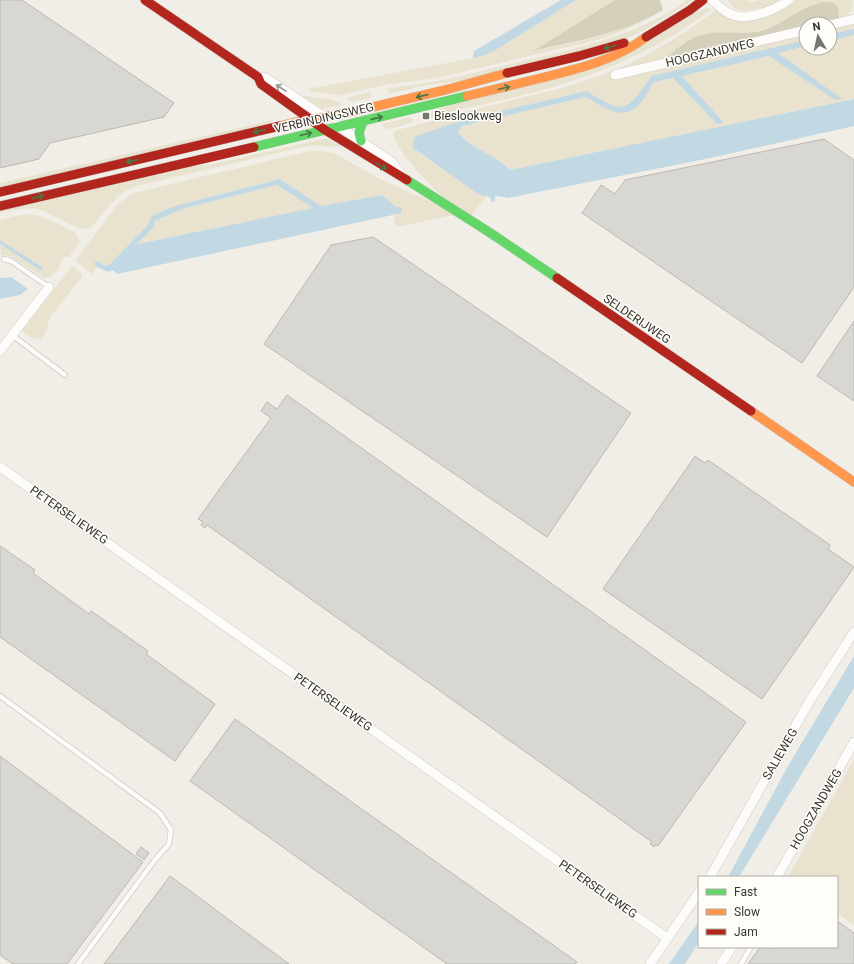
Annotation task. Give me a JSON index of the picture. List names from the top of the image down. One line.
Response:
{"streets":{"street":["HOOGZANDWEG","VERBINDINGSWEG","SELDERIJWEG","PETERSELIEWEG","SALIEWEG"]},"crossings":[["VERBINDINGSWEG","SELDERIJWEG"]],"places":{"transit":["Bieslookweg"]},"legend":["Fast","Slow","Jam"],"north":"top"}
